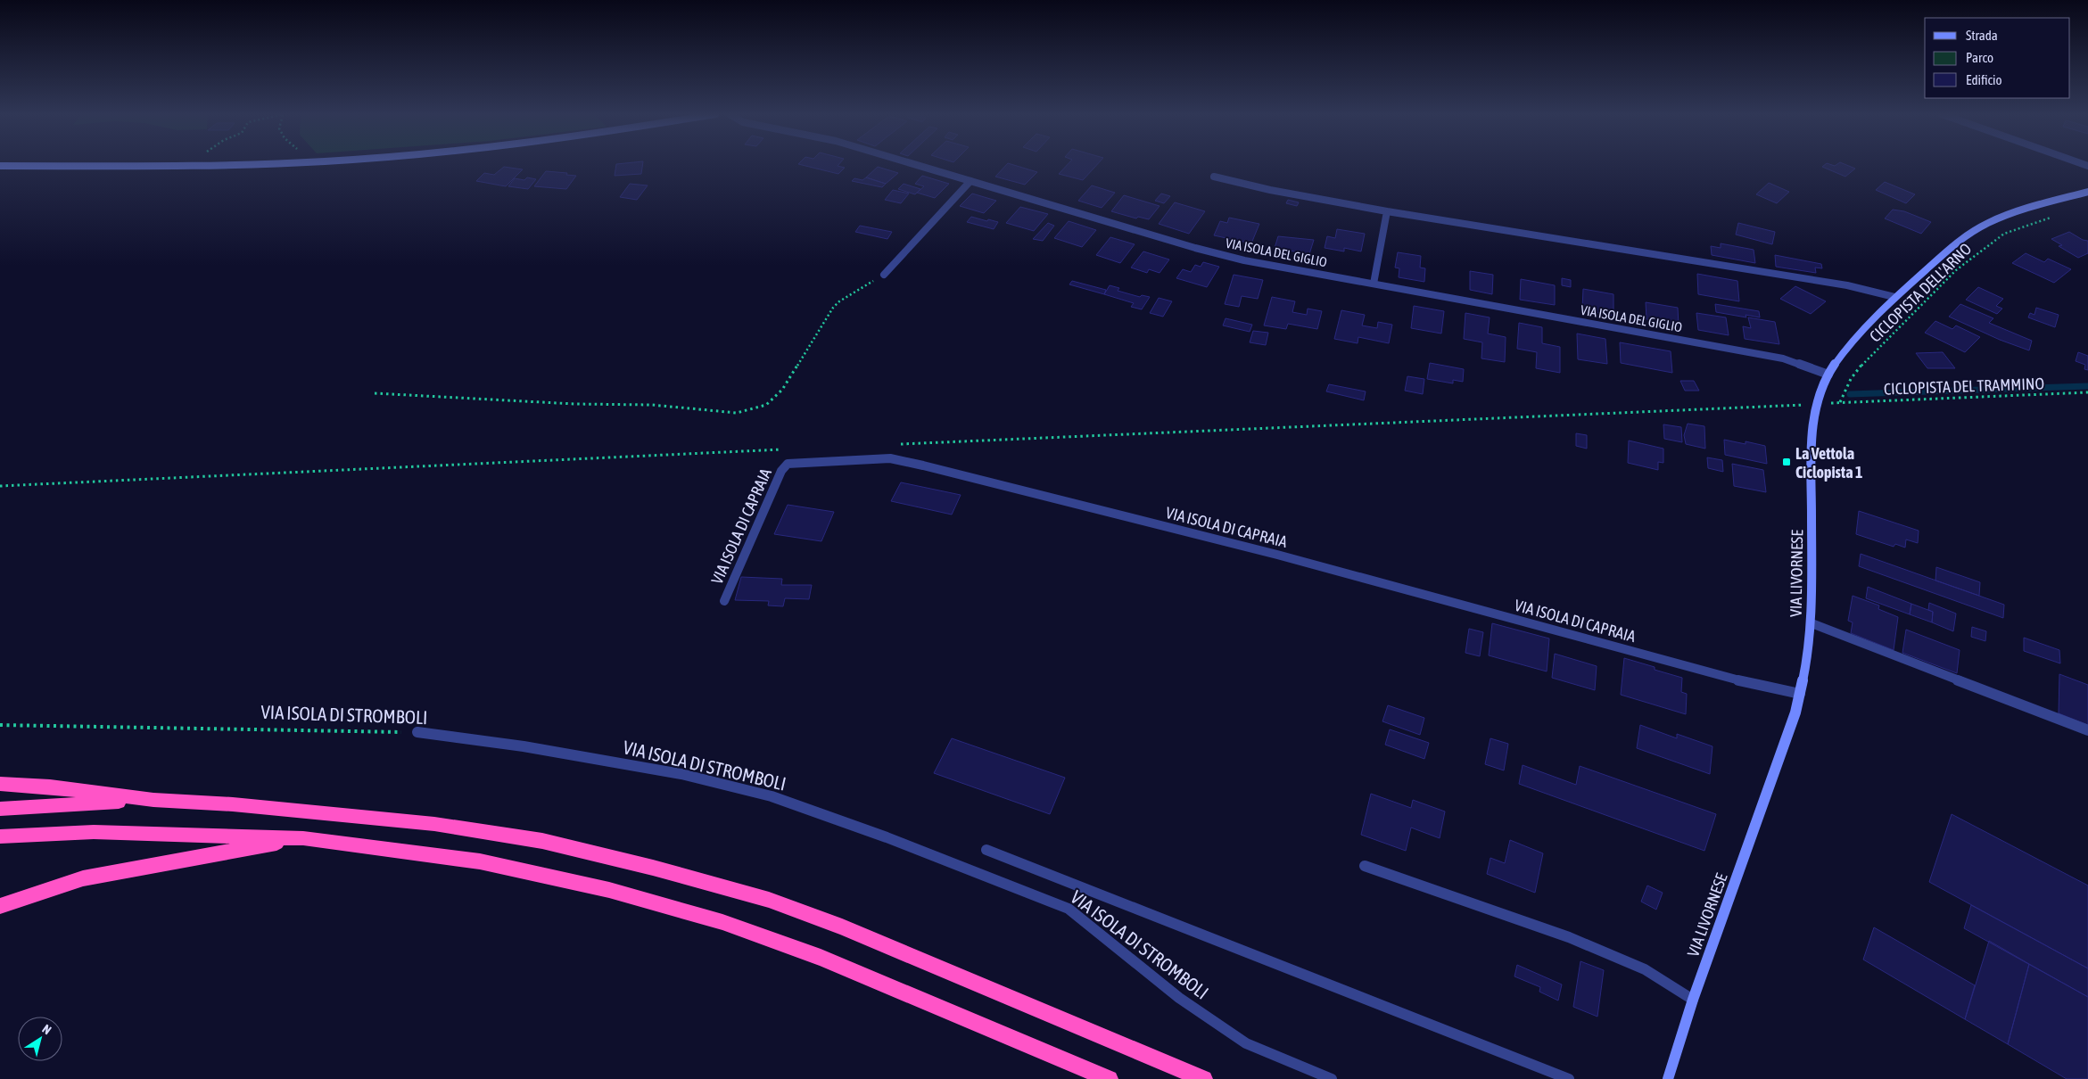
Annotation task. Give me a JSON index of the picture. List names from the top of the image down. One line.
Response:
{"streets":{"street":["VIA ISOLA DEL GIGLIO","VIA ISOLA DI CAPRAIA","VIA LIVORNESE","VIA ISOLA DI STROMBOLI"],"path":["CICLOPISTA DELL'ARNO","CICLOPISTA DEL TRAMMINO"]},"crossings":[["VIA ISOLA DEL GIGLIO","VIA LIVORNESE"],["CICLOPISTA DELL'ARNO","CICLOPISTA DEL TRAMMINO"],["VIA ISOLA DI CAPRAIA","VIA LIVORNESE"]],"places":{"transit":["La Vettola Ciclopista 1"]},"legend":["Strada","Parco","Edificio"],"north":"top right"}
